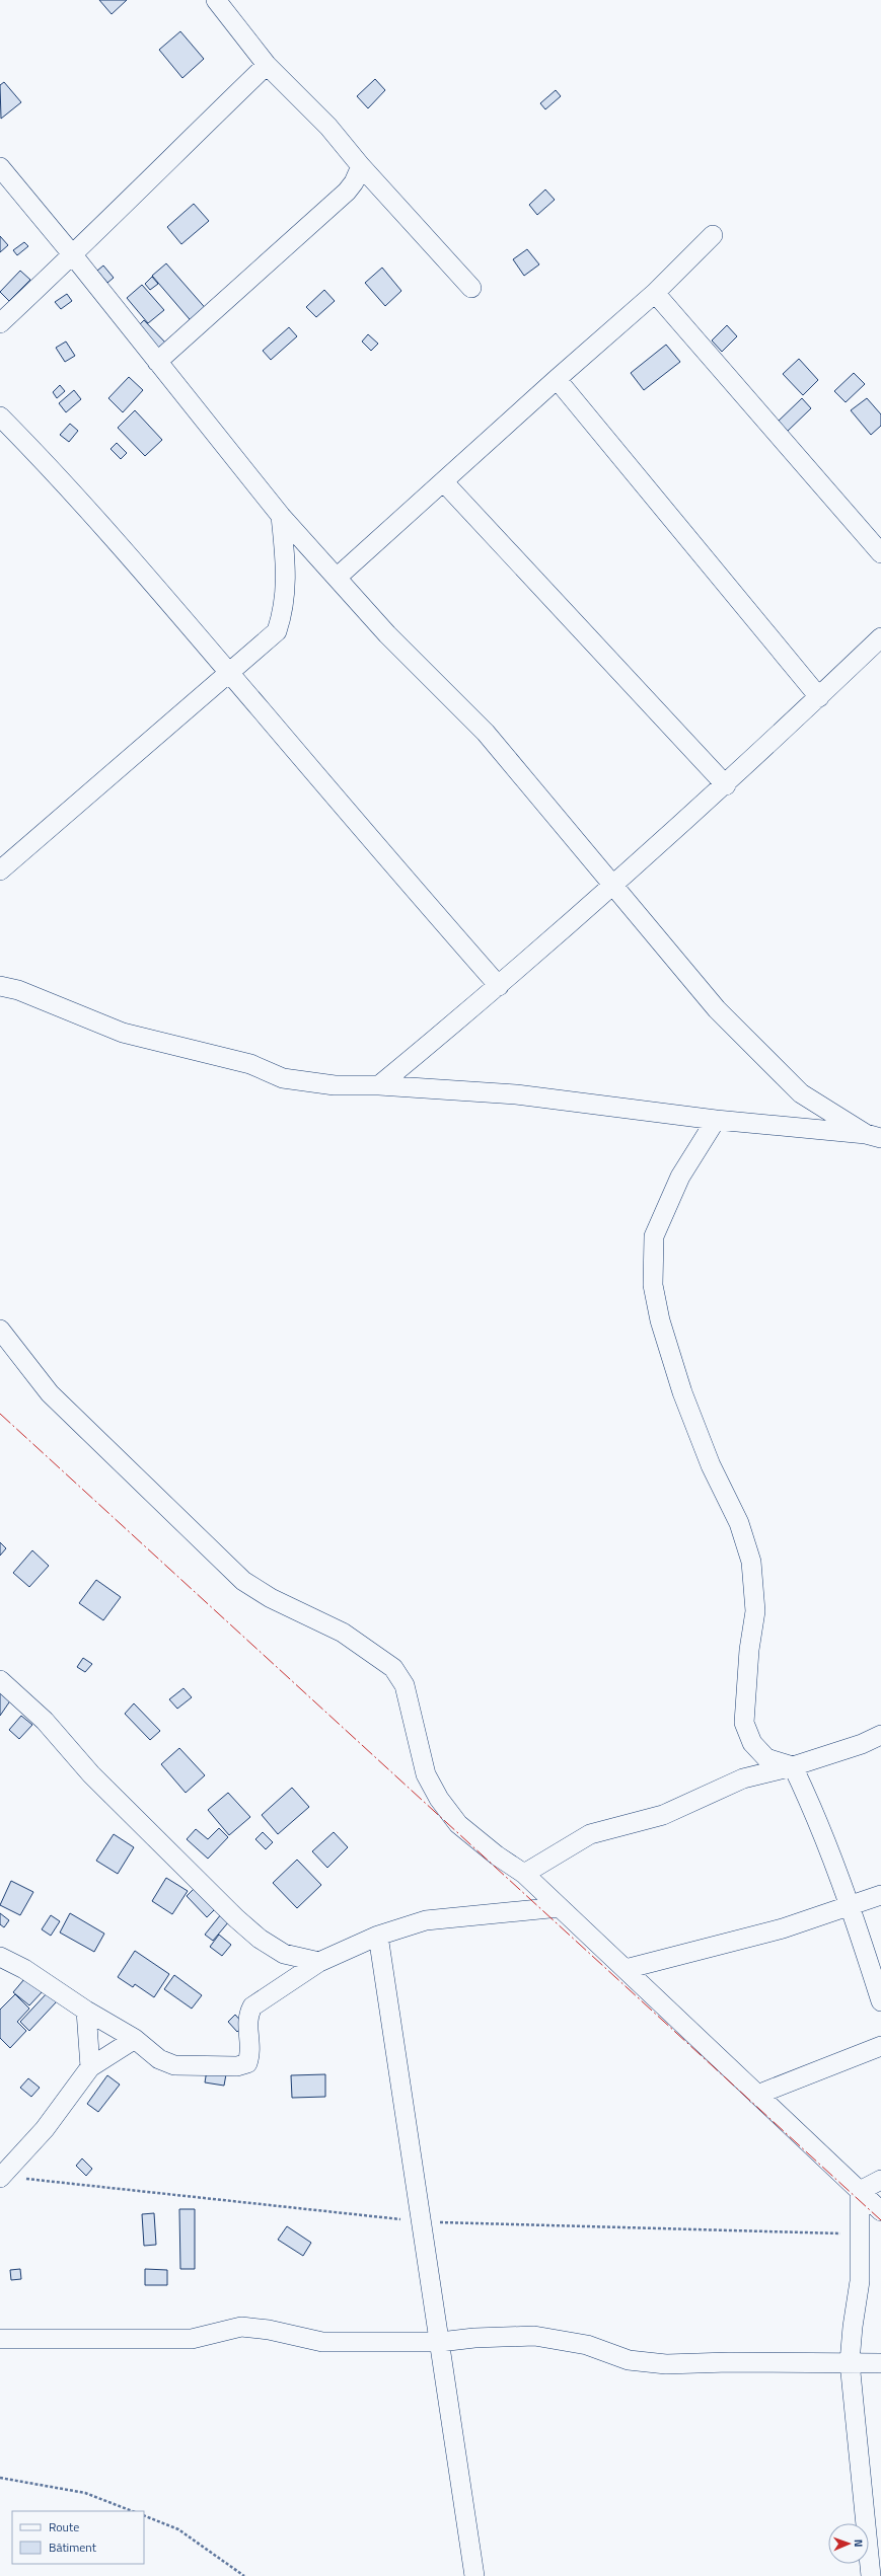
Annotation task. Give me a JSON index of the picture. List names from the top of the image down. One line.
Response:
{"legend":["Route","Bâtiment"],"north":"right"}
